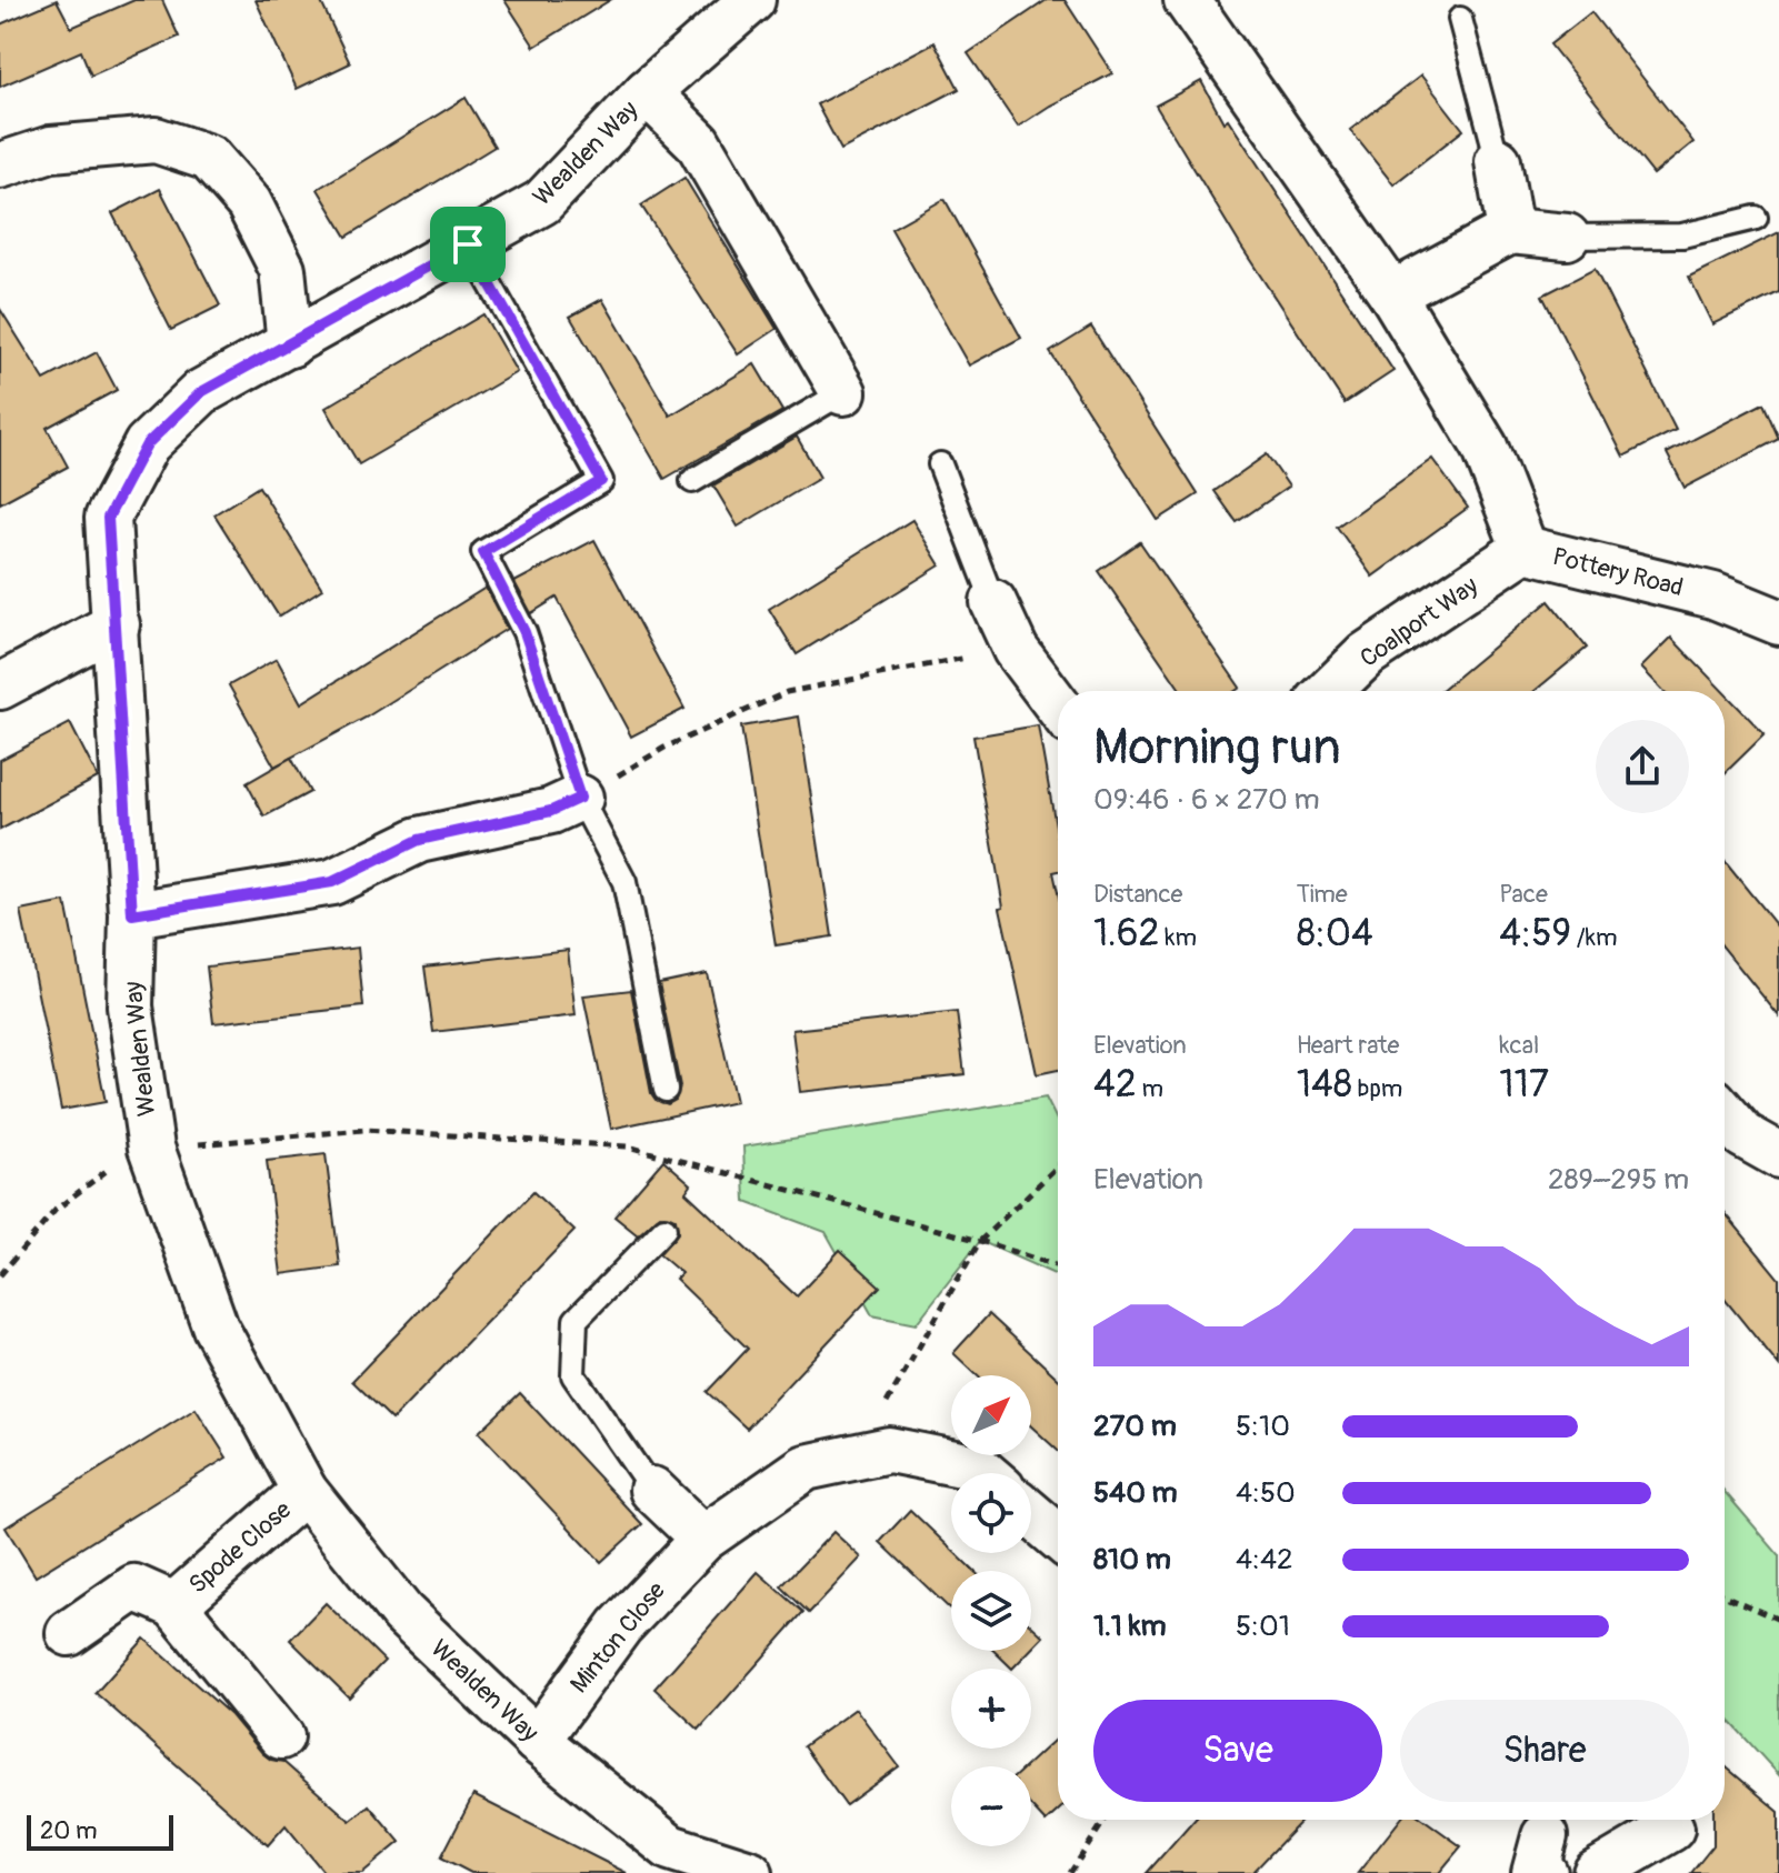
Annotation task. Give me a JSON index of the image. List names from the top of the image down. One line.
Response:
{"streets":{"street":["Wealden Way","Pottery Road","Coalport Way","Spode Close","Minton Close"]},"crossings":[["Wealden Way","Spode Close"],["Wealden Way","Minton Close"],["Pottery Road","Coalport Way"]],"scale_bar":"20 m","north":"top right","page":{"heading":["Morning run","09:46 · 6 × 270 m"],"stats":[["Distance","1.62 km"],["Time","8:04"],["Pace","4:59 /km"],["Elevation","42 m"],["Heart rate","148 bpm"],["kcal","117"]],"chart":["Elevation","289–295 m"],"map_buttons":["+","−"],"list":[{"name":"270 m","note":"5:10"},{"name":"540 m","note":"4:50"},{"name":"810 m","note":"4:42"},{"name":"1.1 km","note":"5:01"}],"buttons":["Save","Share"],"scale":"20 m"}}
